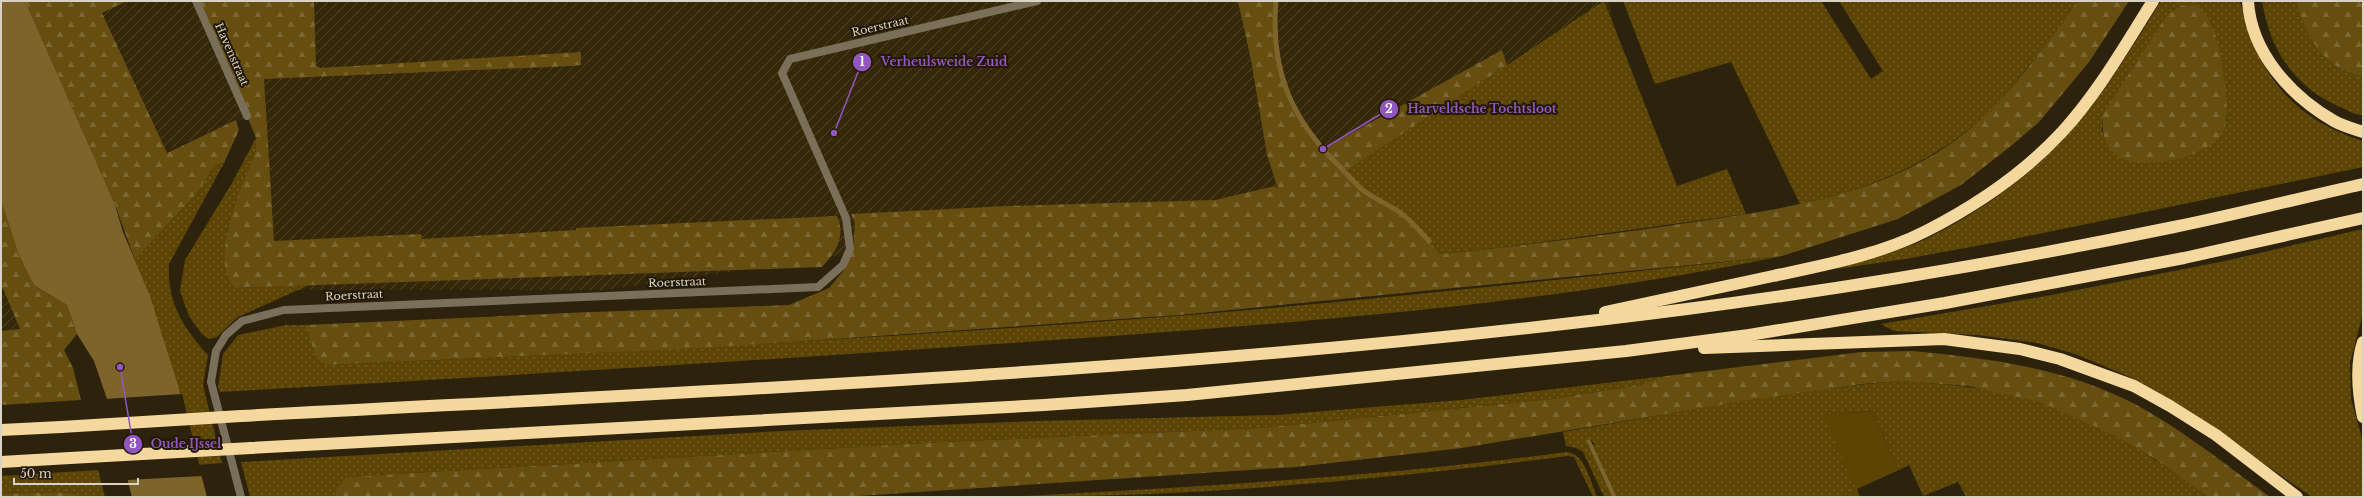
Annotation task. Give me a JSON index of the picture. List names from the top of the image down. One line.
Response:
{"streets":{"street":["Roerstraat","Havenstraat"]},"places":["Verheulsweide Zuid","Harveldsche Tochtsloot","Oude IJssel"],"scale_bar":"50 m"}
